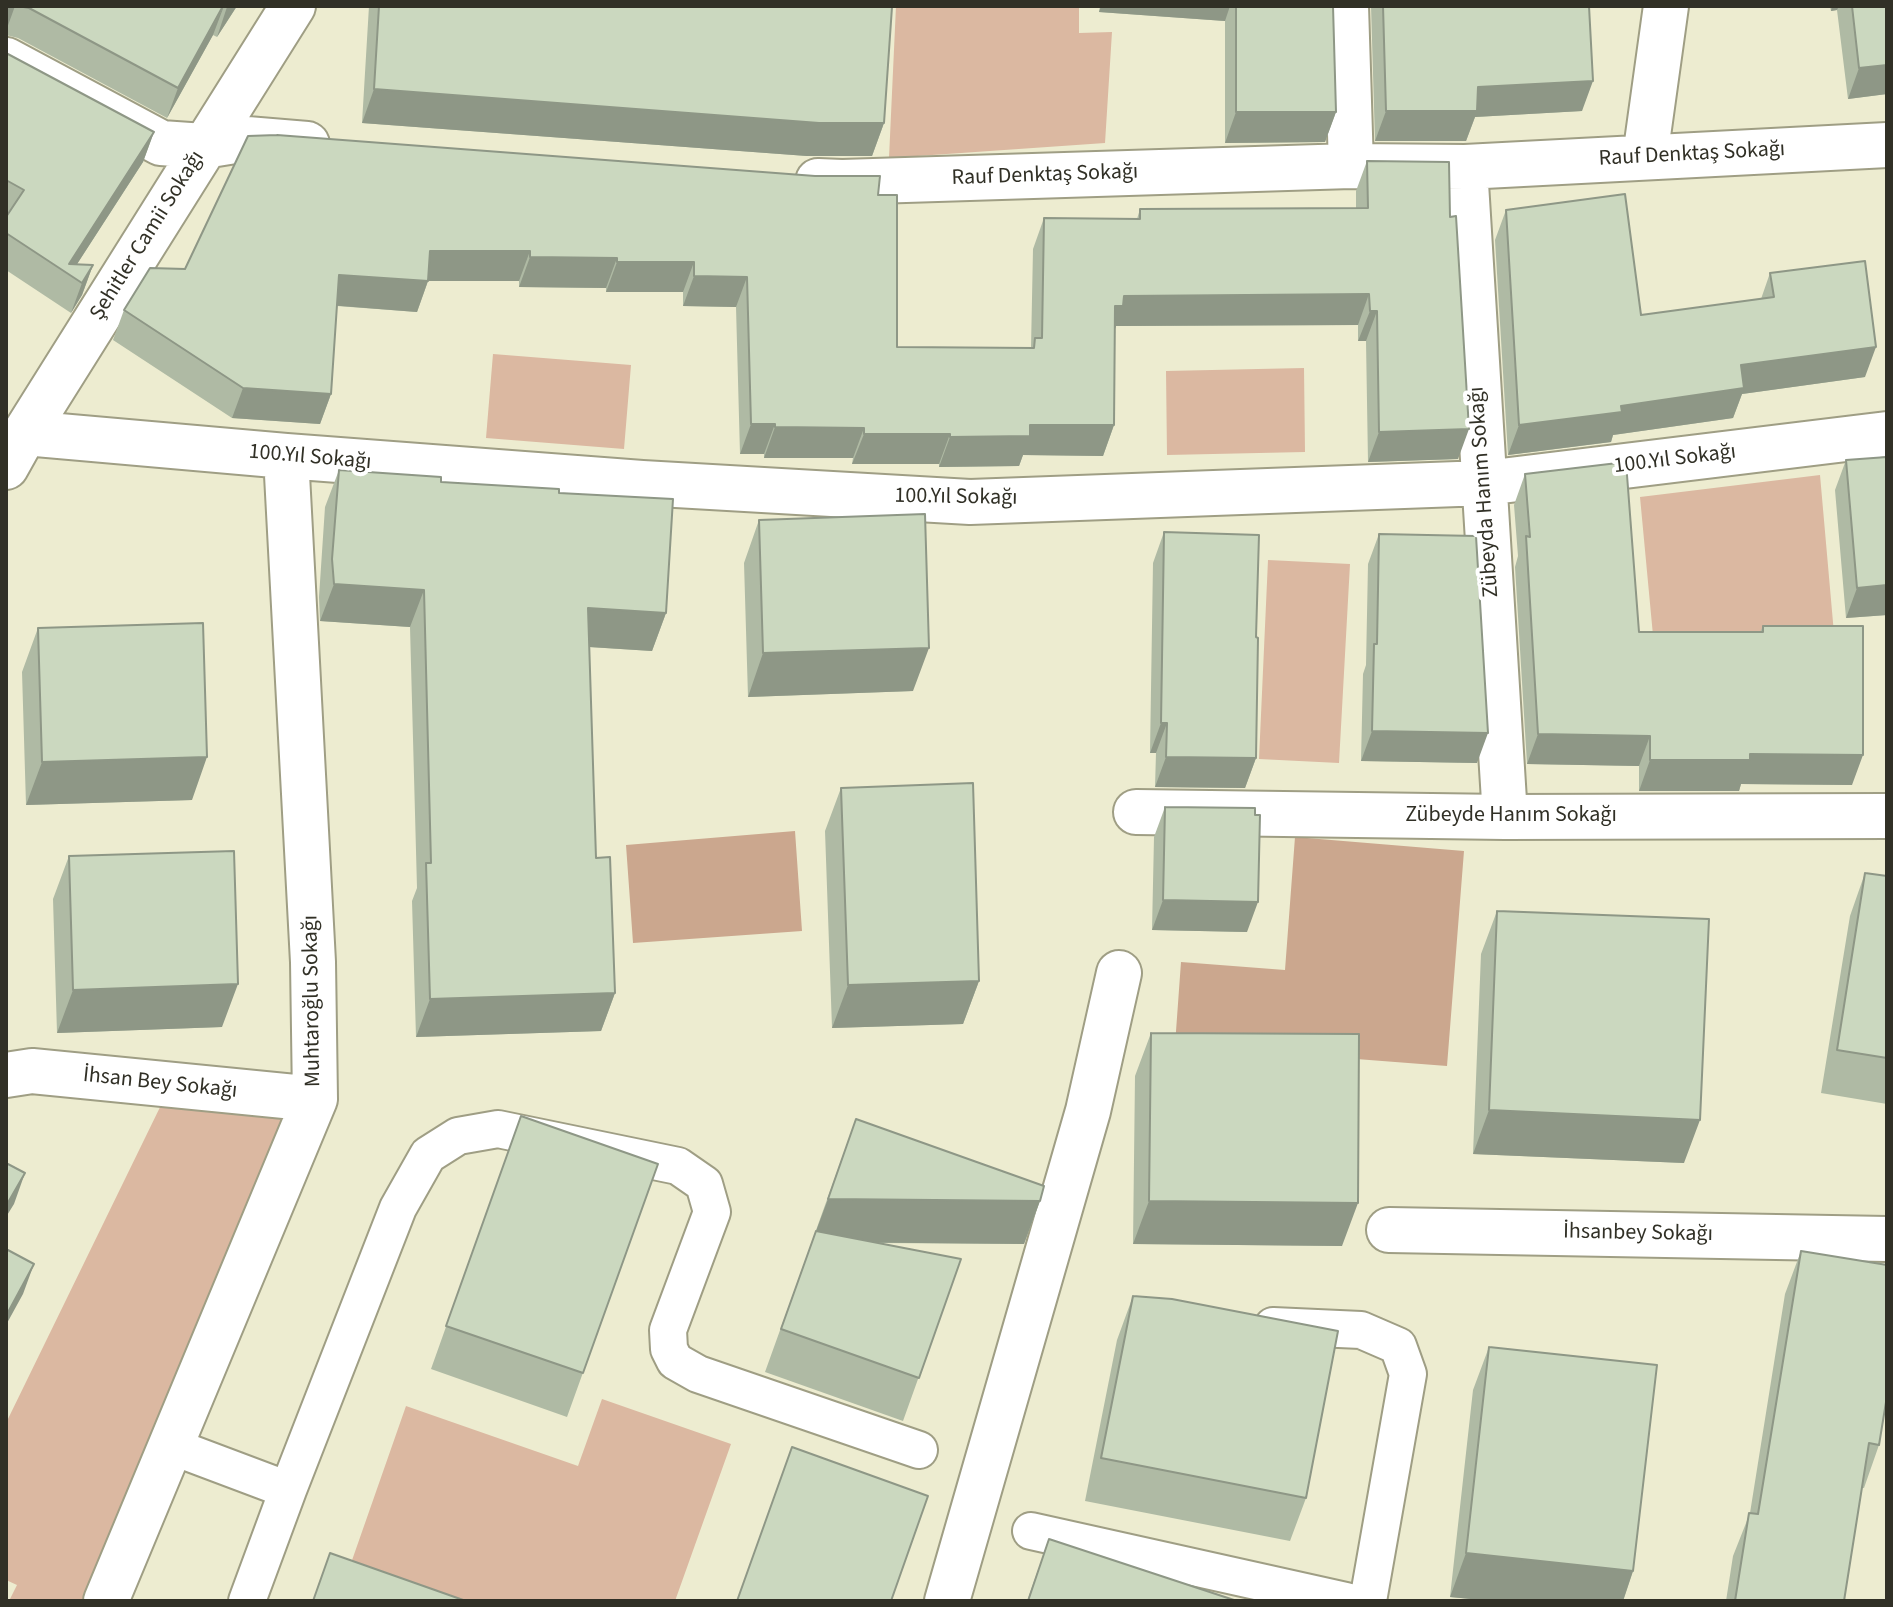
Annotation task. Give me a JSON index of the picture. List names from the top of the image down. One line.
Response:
{"streets":{"street":["Rauf Denktaş Sokağı","Şehitler Camii Sokağı","100.Yıl Sokağı","Zübeyda Hanım Sokağı","Zübeyde Hanım Sokağı","Muhtaroğlu Sokağı","İhsan Bey Sokağı","İhsanbey Sokağı"]},"crossings":[["Rauf Denktaş Sokağı","Zübeyda Hanım Sokağı"],["Şehitler Camii Sokağı","100.Yıl Sokağı"],["100.Yıl Sokağı","Zübeyda Hanım Sokağı"],["100.Yıl Sokağı","Muhtaroğlu Sokağı"],["Zübeyda Hanım Sokağı","Zübeyde Hanım Sokağı"],["Muhtaroğlu Sokağı","İhsan Bey Sokağı"]]}
